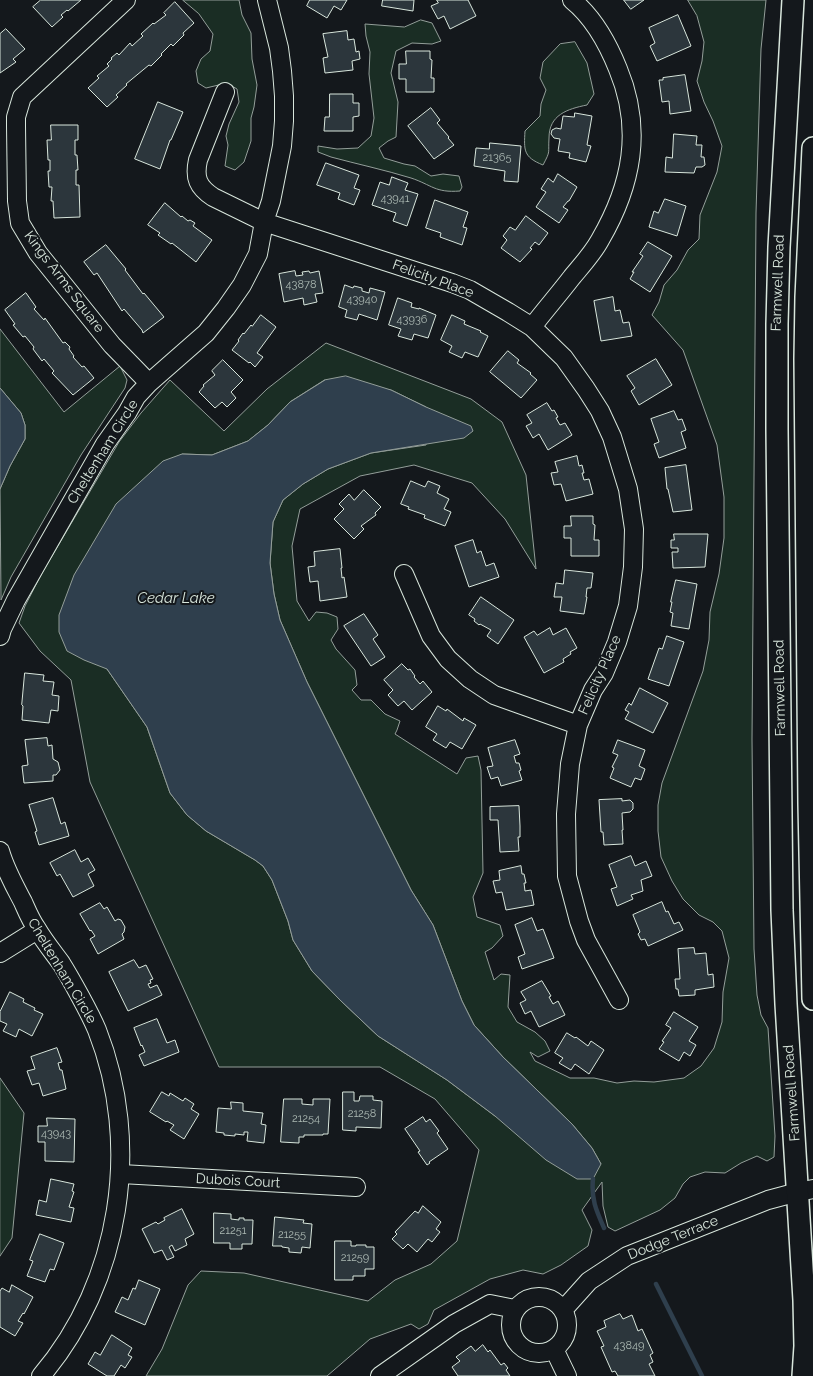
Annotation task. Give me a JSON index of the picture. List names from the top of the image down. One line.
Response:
{"streets":{"main road":["Farmwell Road"],"street":["Felicity Place","Kings Arms Square","Cheltenham Circle","Dubois Court","Dodge Terrace"]},"crossings":[["Felicity Place","Cheltenham Circle"],["Kings Arms Square","Cheltenham Circle"],["Farmwell Road","Dodge Terrace"],["Cheltenham Circle","Dubois Court"]],"water":["Cedar Lake"],"house_numbers":["21365","43941","43878","43940","43936","21258","21254","43943","21251","21255","21259","43849"]}
